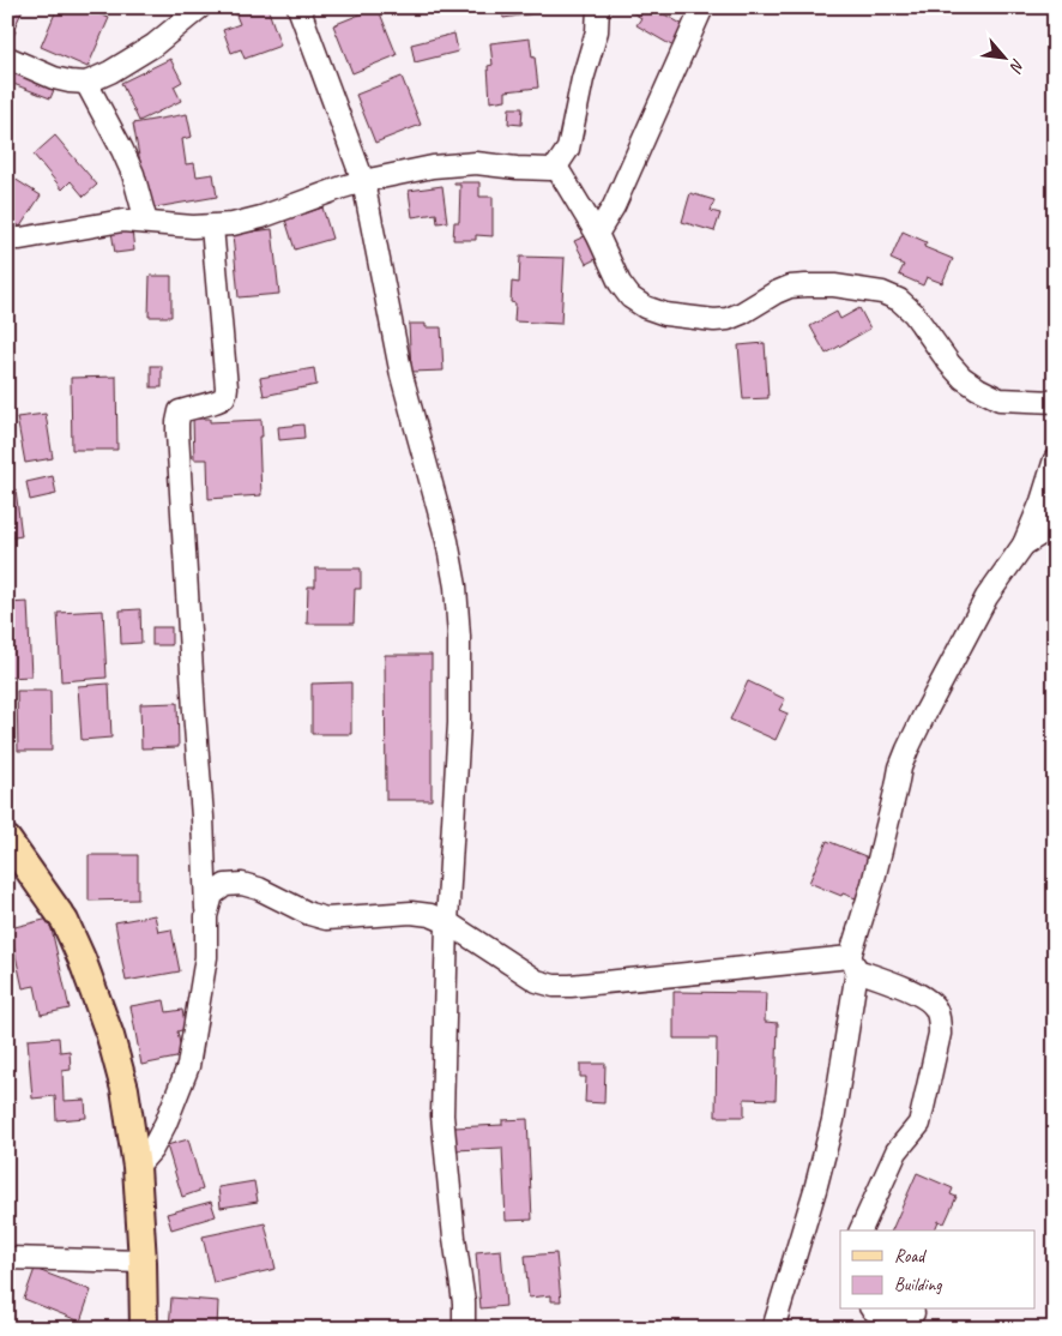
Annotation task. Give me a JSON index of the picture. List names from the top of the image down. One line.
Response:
{"legend":["Road","Building"],"north":"bottom right"}
